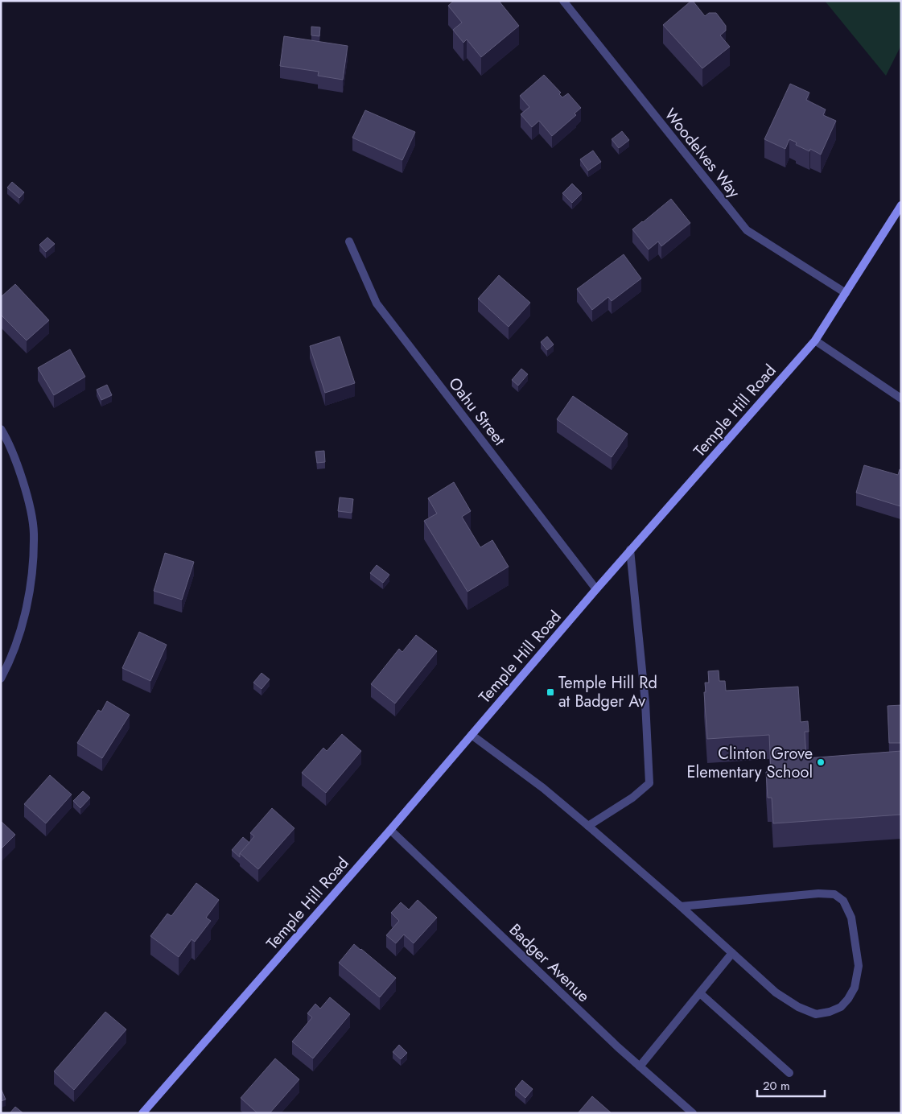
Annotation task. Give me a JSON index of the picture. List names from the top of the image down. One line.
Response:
{"streets":{"main road":["Temple Hill Road"],"street":["Woodelves Way","Oahu Street","Badger Avenue"]},"crossings":[["Woodelves Way","Temple Hill Road"],["Temple Hill Road","Oahu Street"],["Temple Hill Road","Badger Avenue"]],"places":{"transit":["Temple Hill Rd at Badger Av"],"other":["Clinton Grove Elementary School"]},"scale_bar":"20 m"}
